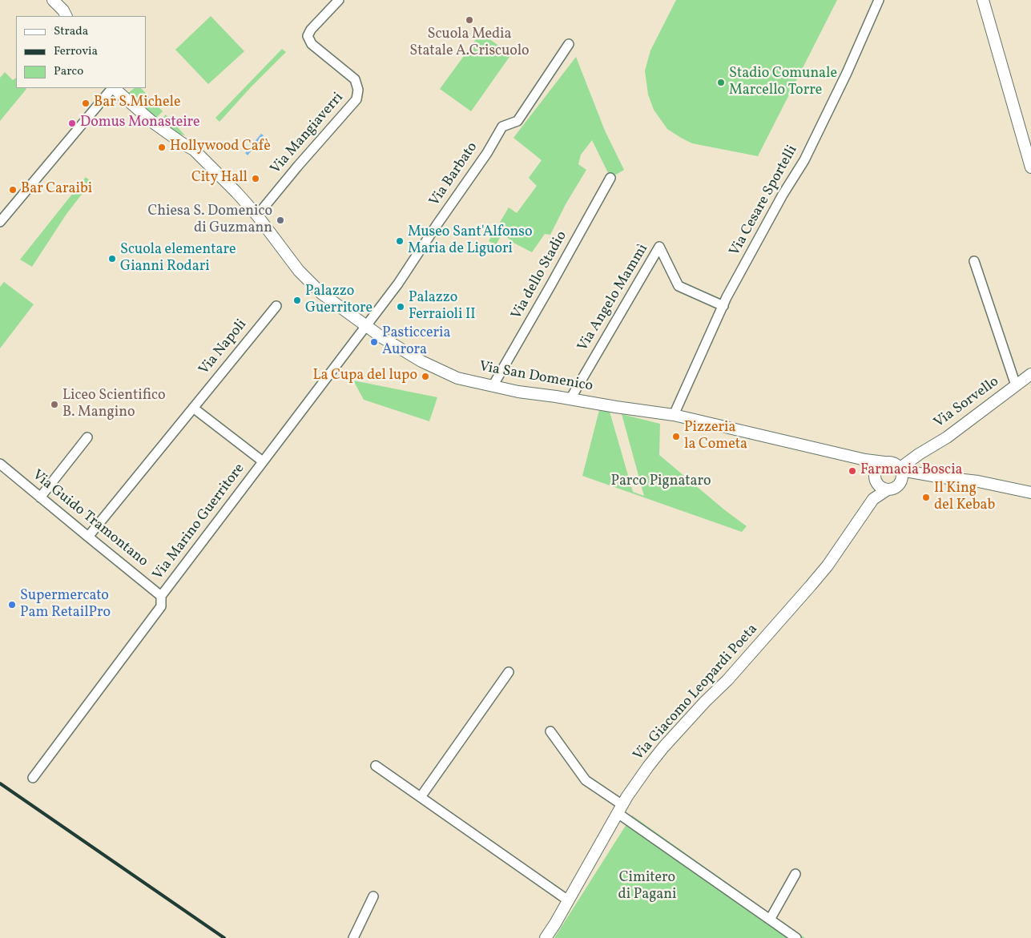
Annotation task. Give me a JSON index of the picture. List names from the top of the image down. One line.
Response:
{"streets":{"street":["Via Mangiaverri","Via Barbato","Via Cesare Sportelli","Via dello Stadio","Via Angelo Mammì","Via Napoli","Via San Domenico","Via Sorvello","Via Guido Tramontano","Via Marino Guerritore","Via Giacomo Leopardi Poeta"]},"crossings":[["Via Mangiaverri","Via San Domenico"],["Via Barbato","Via San Domenico"],["Via Barbato","Via Marino Guerritore"],["Via Cesare Sportelli","Via Angelo Mammì"],["Via Cesare Sportelli","Via San Domenico"],["Via dello Stadio","Via San Domenico"],["Via Angelo Mammì","Via San Domenico"],["Via Napoli","Via Guido Tramontano"],["Via San Domenico","Via Sorvello"],["Via San Domenico","Via Marino Guerritore"],["Via Guido Tramontano","Via Marino Guerritore"]],"parks":["Parco Pignataro","Cimitero di Pagani"],"places":["Scuola Media Statale A.Criscuolo","Stadio Comunale Marcello Torre","Bar S.Michele","Domus Monasteire","Hollywood Cafè","City Hall","Bar Caraibi","Chiesa S. Domenico di Guzmann","Museo Sant'Alfonso Maria de Liguori","Scuola elementare Gianni Rodari","Palazzo Guerritore","Palazzo Ferraioli II","Pasticceria Aurora","La Cupa del lupo","Liceo Scientifico B. Mangino","Pizzeria la Cometa","Farmacia Boscia","Il King del Kebab","Supermercato Pam RetailPro"],"legend":["Strada","Ferrovia","Parco"]}
